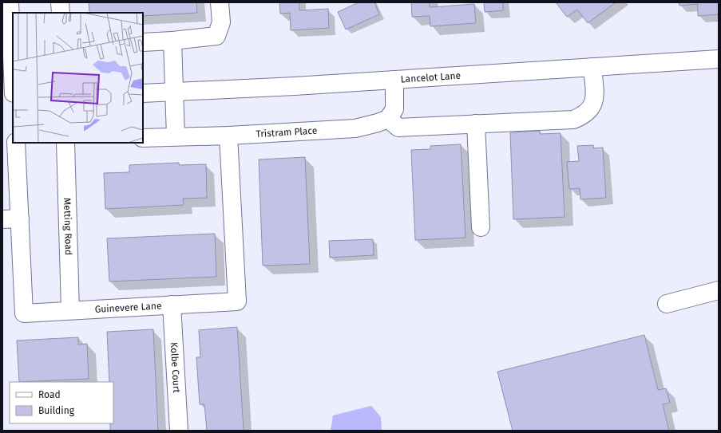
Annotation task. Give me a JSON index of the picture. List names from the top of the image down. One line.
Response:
{"streets":{"street":["Lancelot Lane","Tristram Place","Metting Road","Guinevere Lane","Kolbe Court"]},"crossings":[["Tristram Place","Guinevere Lane"],["Metting Road","Guinevere Lane"],["Guinevere Lane","Kolbe Court"]],"legend":["Road","Building"]}
